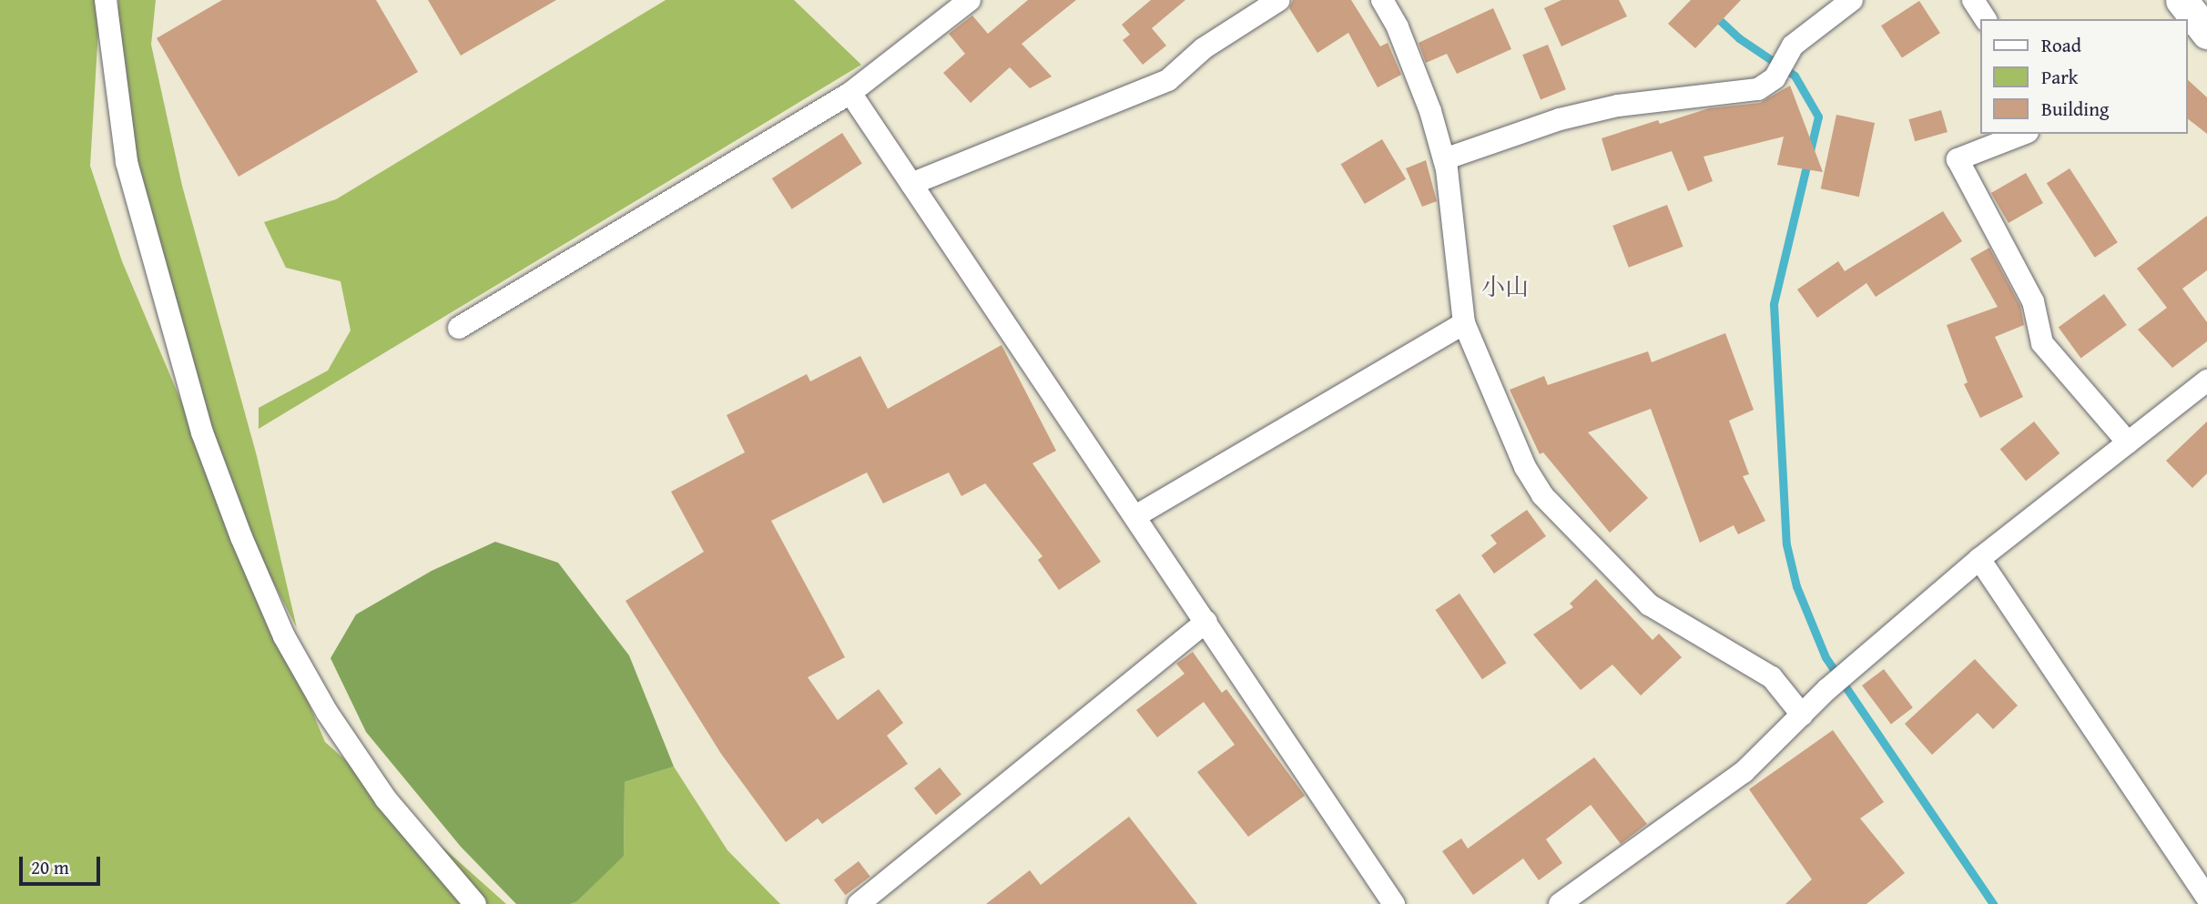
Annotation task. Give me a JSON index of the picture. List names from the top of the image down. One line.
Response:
{"districts":["小山"],"legend":["Road","Park","Building"],"scale_bar":"20 m"}
